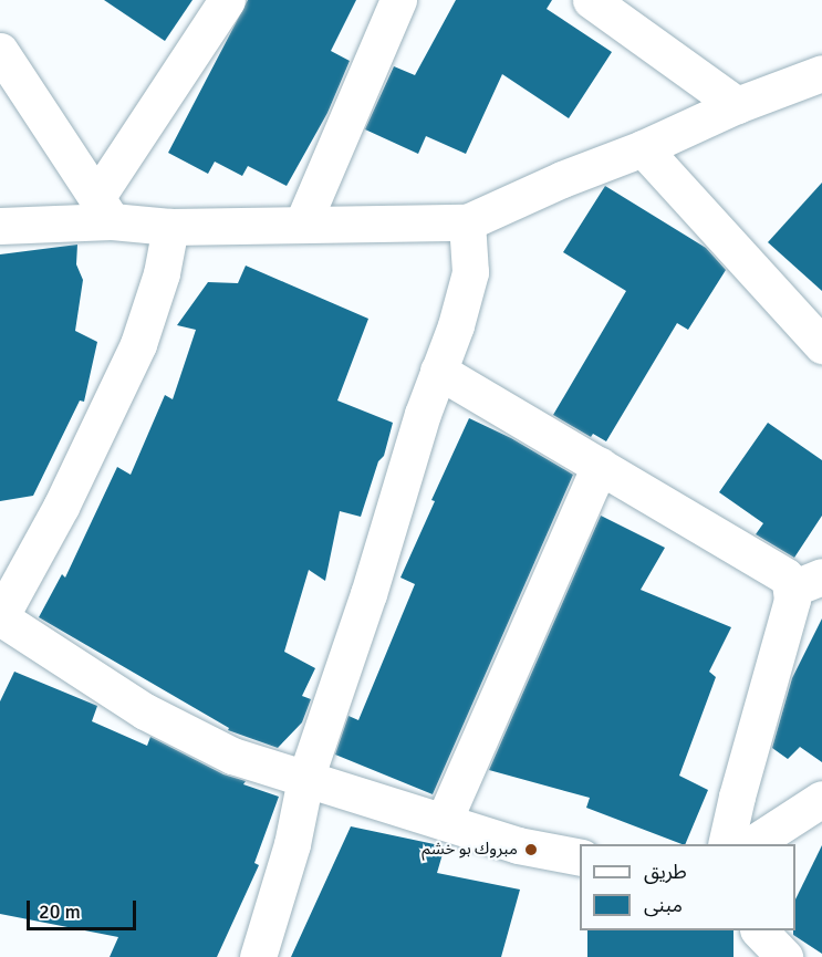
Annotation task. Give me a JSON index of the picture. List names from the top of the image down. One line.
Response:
{"places":["مبروك بو خشم"],"legend":["طريق","مبنى"],"scale_bar":"20 m"}
